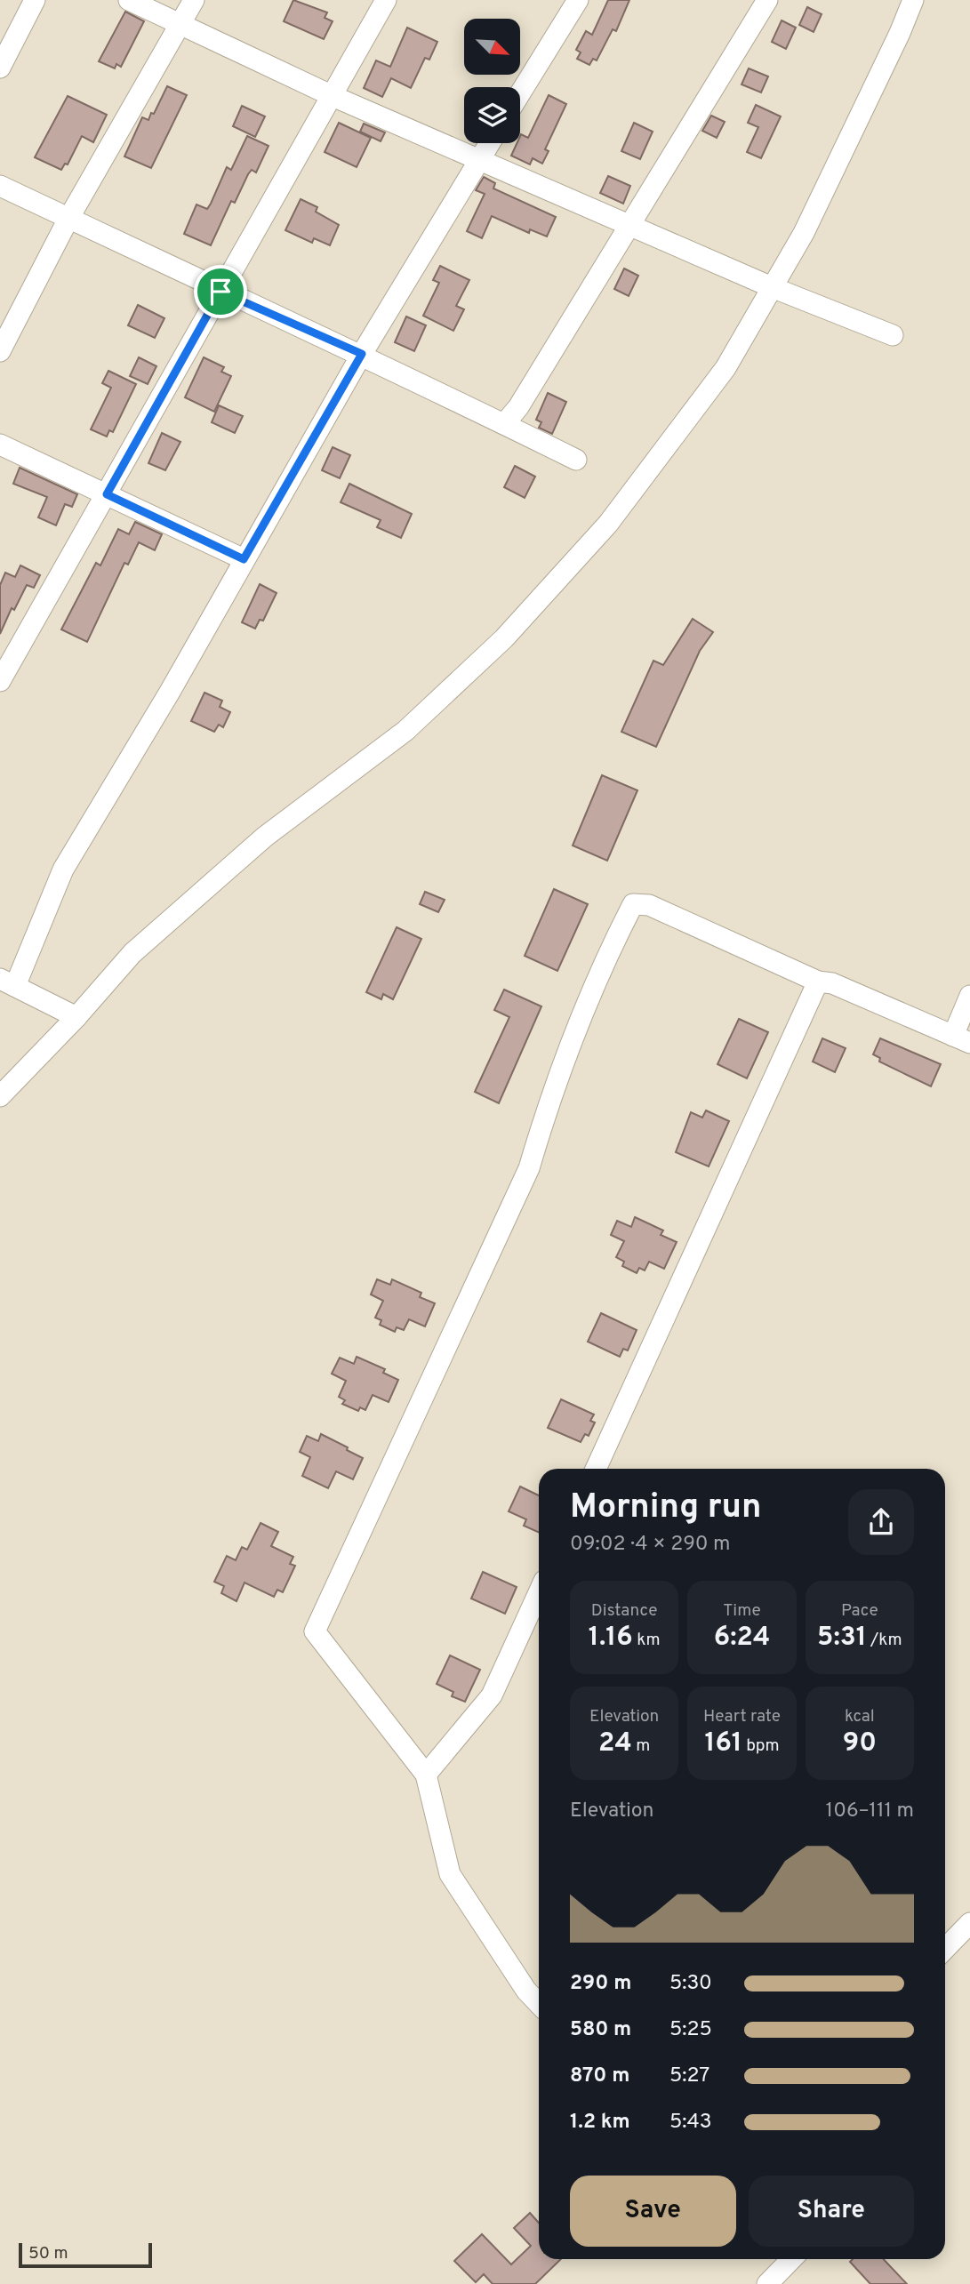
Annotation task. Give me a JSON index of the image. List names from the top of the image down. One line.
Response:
{"scale_bar":"50 m","north":"bottom right","page":{"heading":["Morning run","09:02 · 4 × 290 m"],"stats":[["Distance","1.16 km"],["Time","6:24"],["Pace","5:31 /km"],["Elevation","24 m"],["Heart rate","161 bpm"],["kcal","90"]],"chart":["Elevation","106–111 m"],"list":[{"name":"290 m","note":"5:30"},{"name":"580 m","note":"5:25"},{"name":"870 m","note":"5:27"},{"name":"1.2 km","note":"5:43"}],"buttons":["Save","Share"],"scale":"50 m"}}
